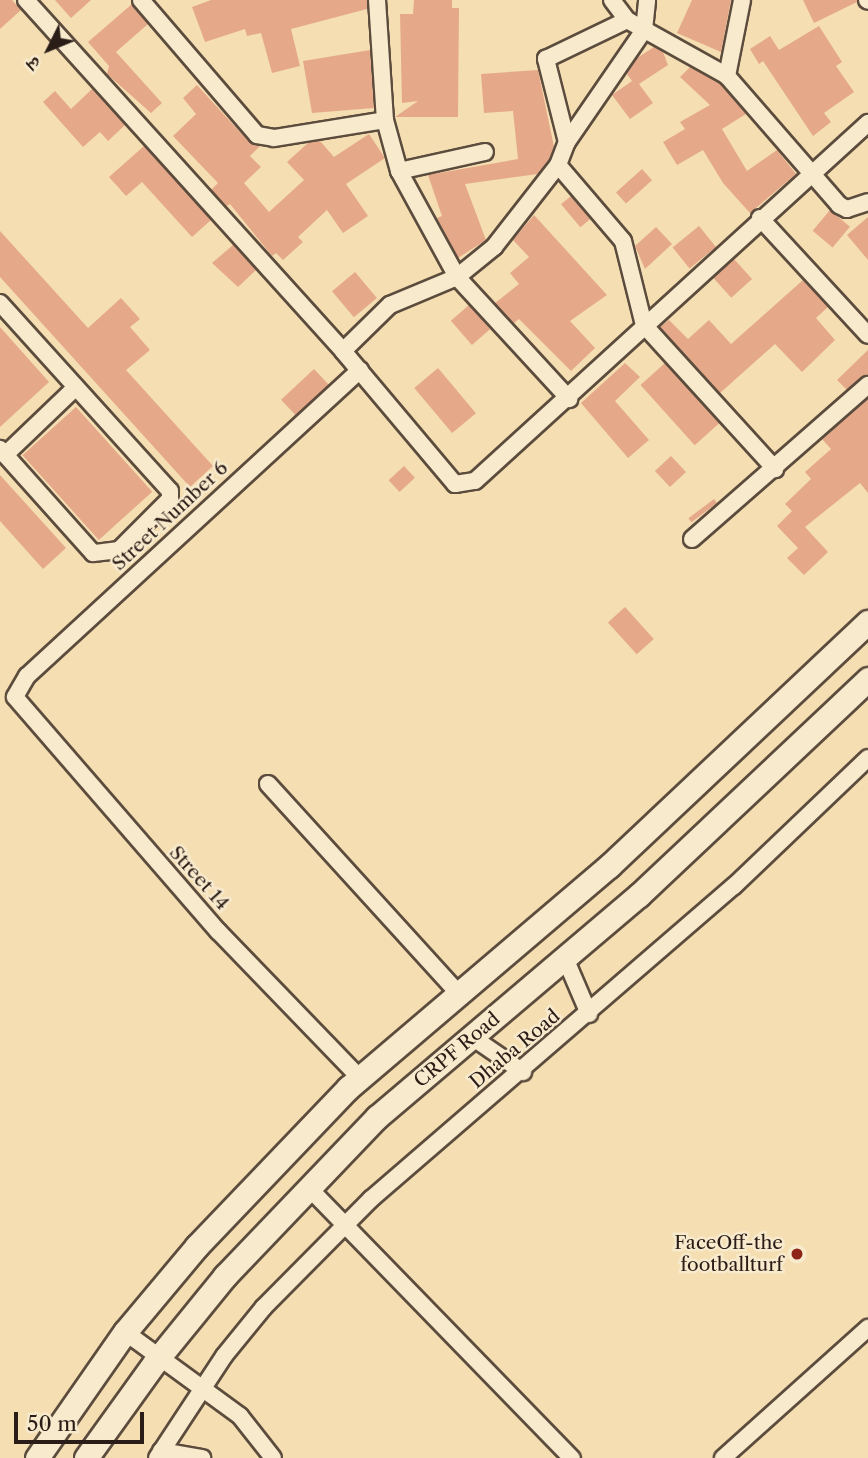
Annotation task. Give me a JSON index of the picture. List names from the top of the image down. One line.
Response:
{"streets":{"street":["Street Number 6","Street 14","Dhaba Road","CRPF Road"]},"crossings":[["Street Number 6","Street 14"]],"places":["FaceOff-the footballturf"],"scale_bar":"50 m","north":"bottom left"}
